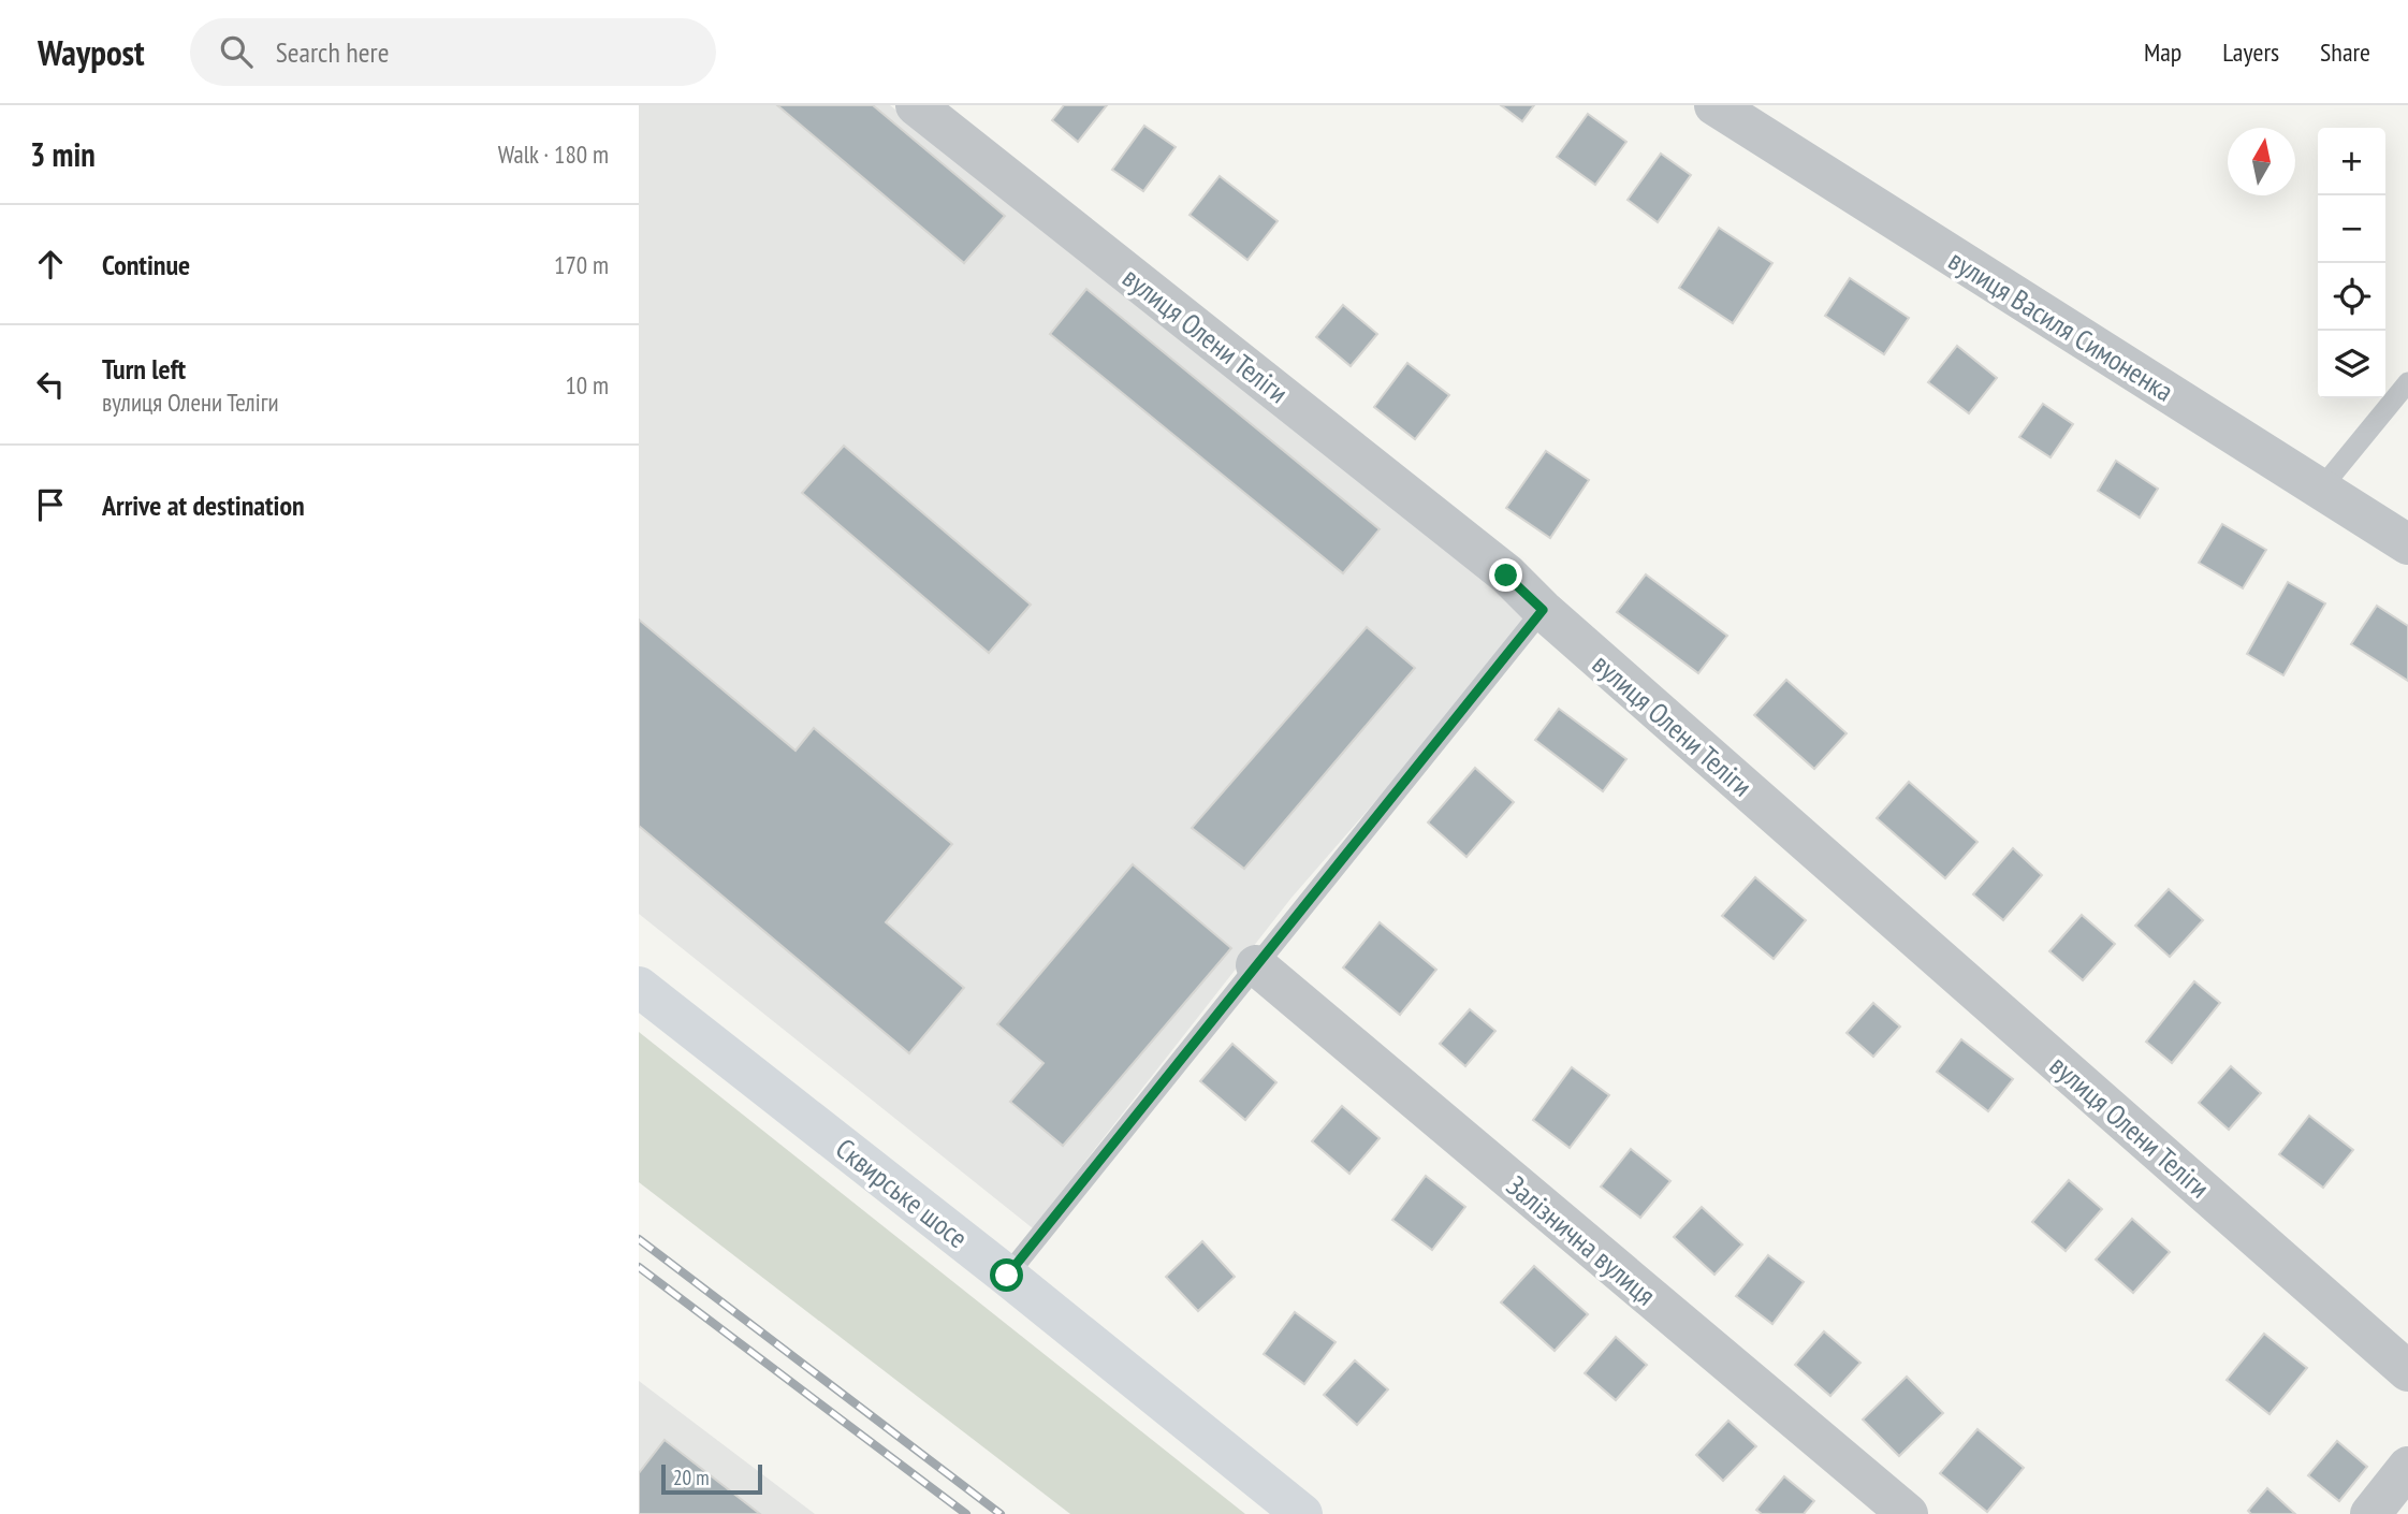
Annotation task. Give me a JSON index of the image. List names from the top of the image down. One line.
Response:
{"streets":{"main road":["Сквирське шосе"],"street":["вулиця Василя Симоненка","вулиця Олени Теліги","Залізнична вулиця"]},"scale_bar":"20 m","north":"top","page":{"header":"Waypost","search":"Search here","nav":["Map","Layers","Share"],"heading":["3 min","Walk · 180 m"],"map_buttons":["+","−"],"list":[["Continue","170 m"],["Turn left","вулиця Олени Теліги","10 m"],"Arrive at destination"],"scale":"20 m"}}
